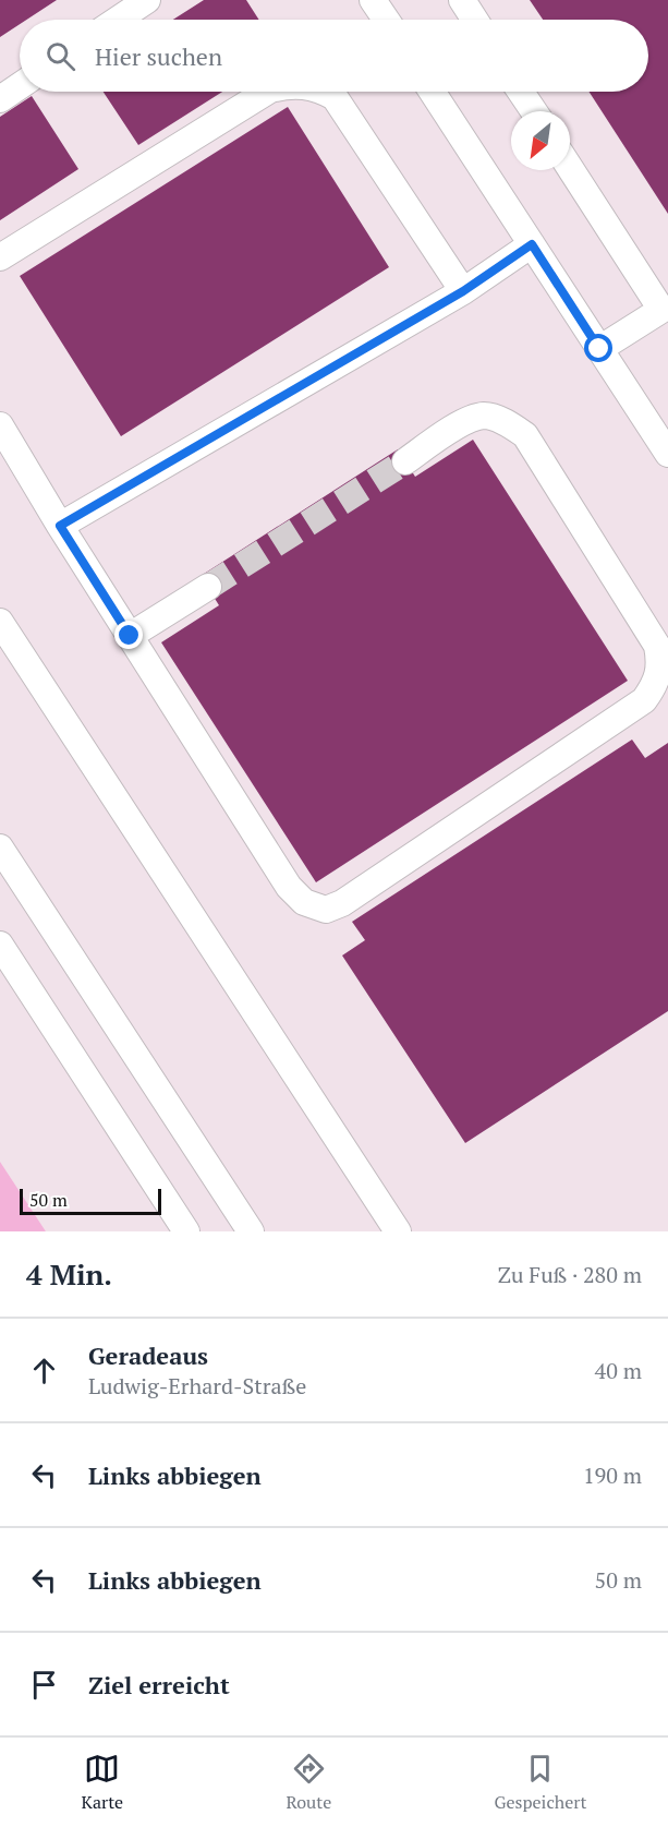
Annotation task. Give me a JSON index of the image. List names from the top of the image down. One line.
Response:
{"scale_bar":"50 m","north":"bottom left","page":{"search":"Hier suchen","scale":"50 m","heading":["4 Min.","Zu Fuß · 280 m"],"list":[["Geradeaus","Ludwig-Erhard-Straße","40 m"],["Links abbiegen","190 m"],["Links abbiegen","50 m"],"Ziel erreicht"],"nav":["Karte","Route","Gespeichert"]}}
